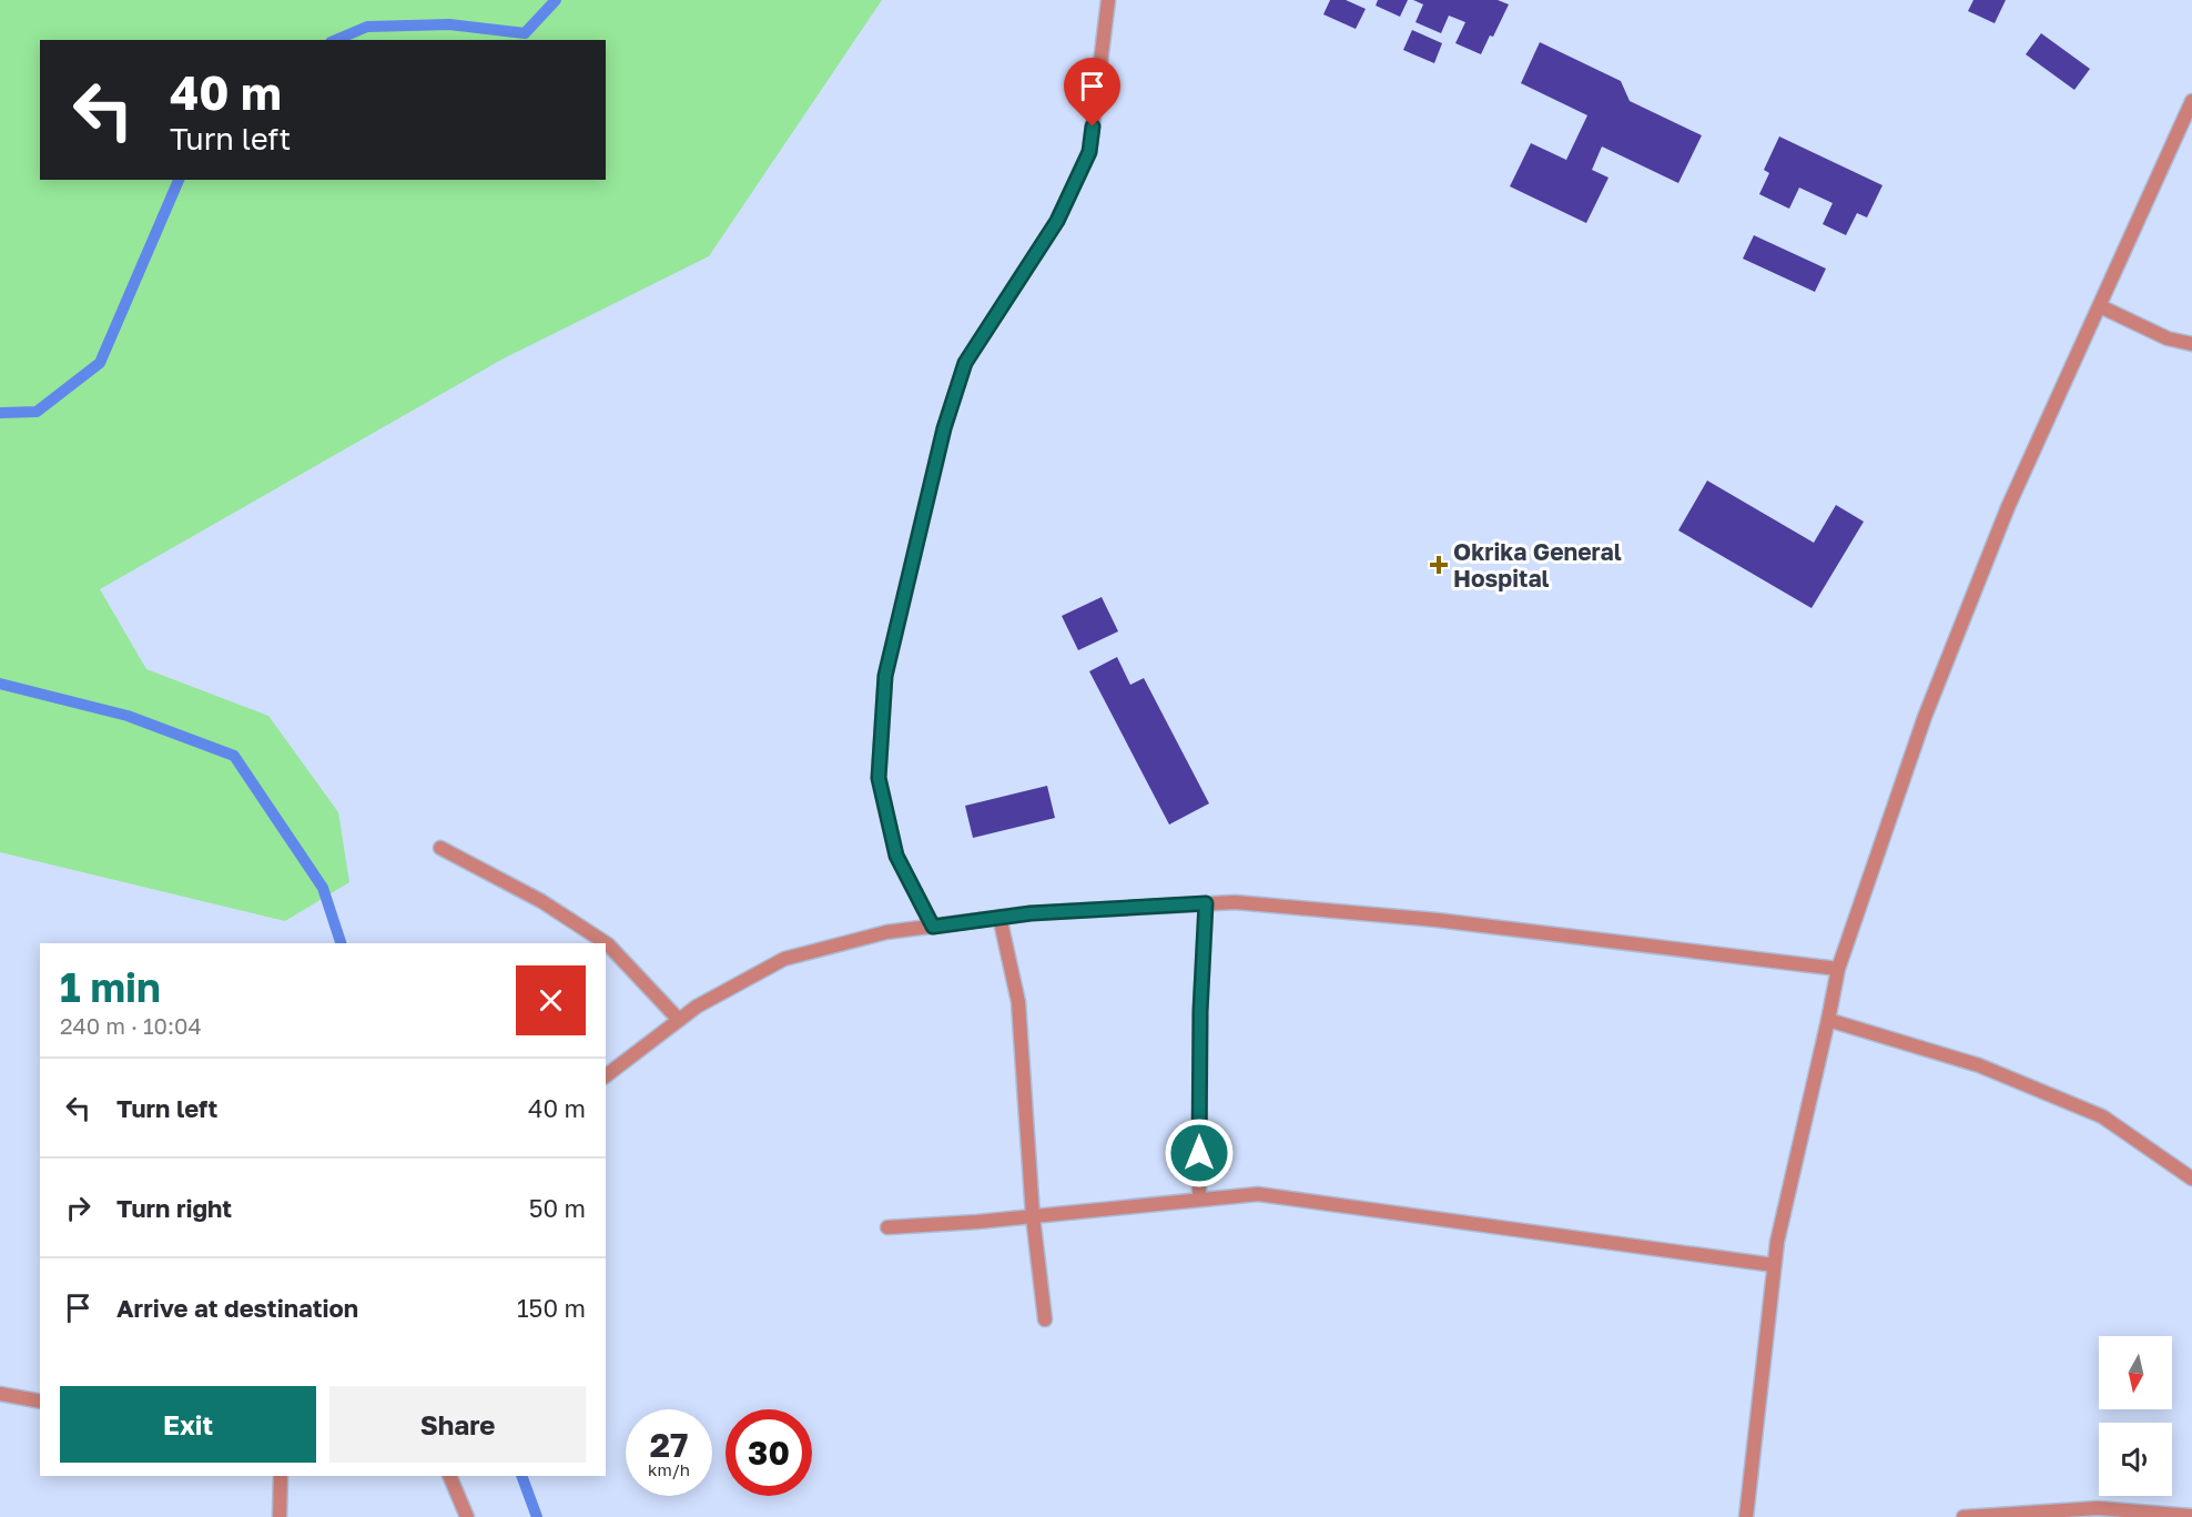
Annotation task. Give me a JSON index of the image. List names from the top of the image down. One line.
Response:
{"places":{"health":["Okrika General Hospital"]},"north":"bottom","page":{"turn":["40 m","Turn left"],"heading":["1 min","240 m · 10:04"],"list":[{"name":"Turn left","value":"40 m"},{"name":"Turn right","value":"50 m"},{"name":"Arrive at destination","value":"150 m"}],"buttons":["Exit","Share"],"speed":"27 km/h","limit":"30"}}
